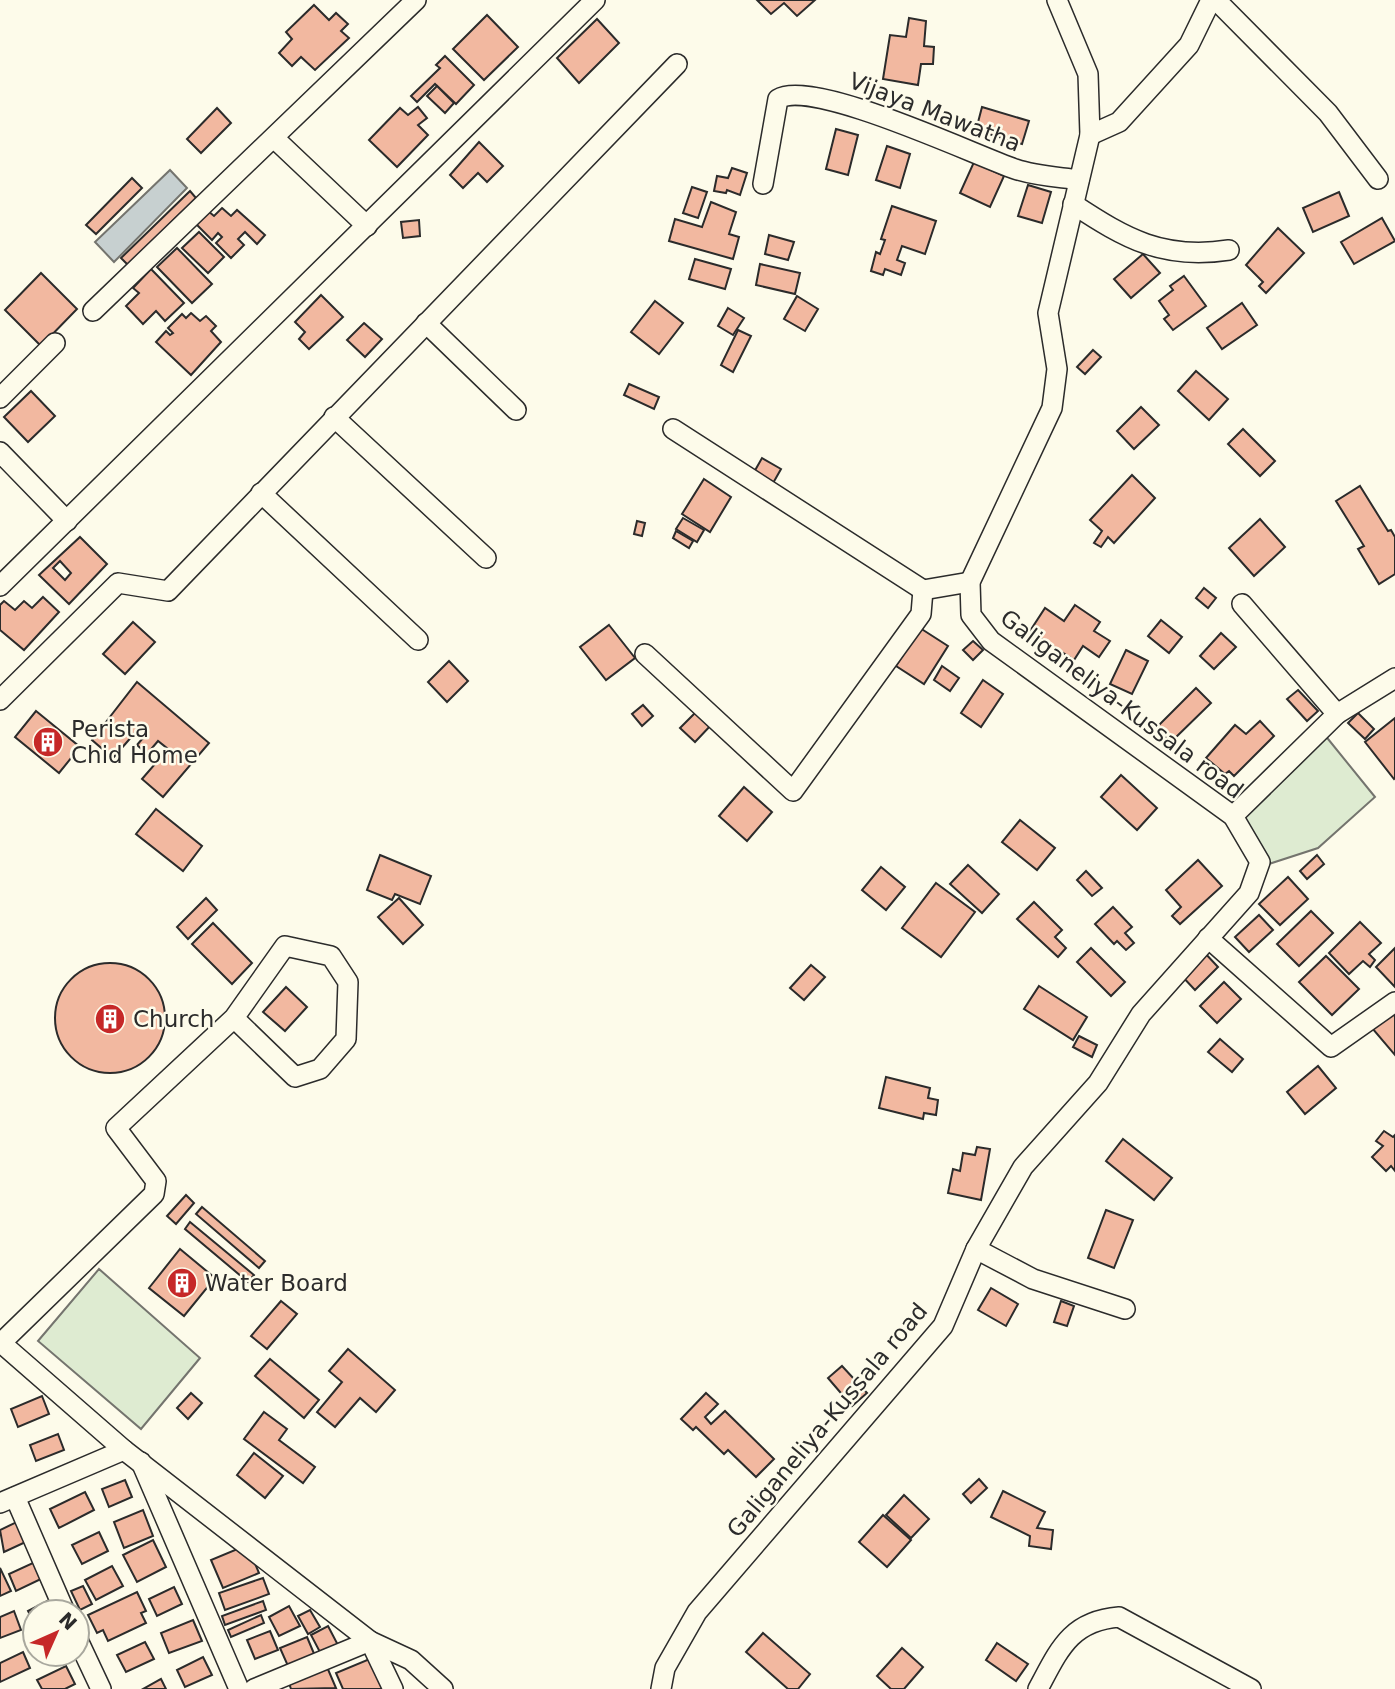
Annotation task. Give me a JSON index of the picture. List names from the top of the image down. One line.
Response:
{"streets":{"street":["Vijaya Mawatha","Galiganeliya-Kussala road"]},"crossings":[["Vijaya Mawatha","Galiganeliya-Kussala road"]],"places":{"building":["Perista Chid Home","Church","Water Board"]},"north":"top right"}
